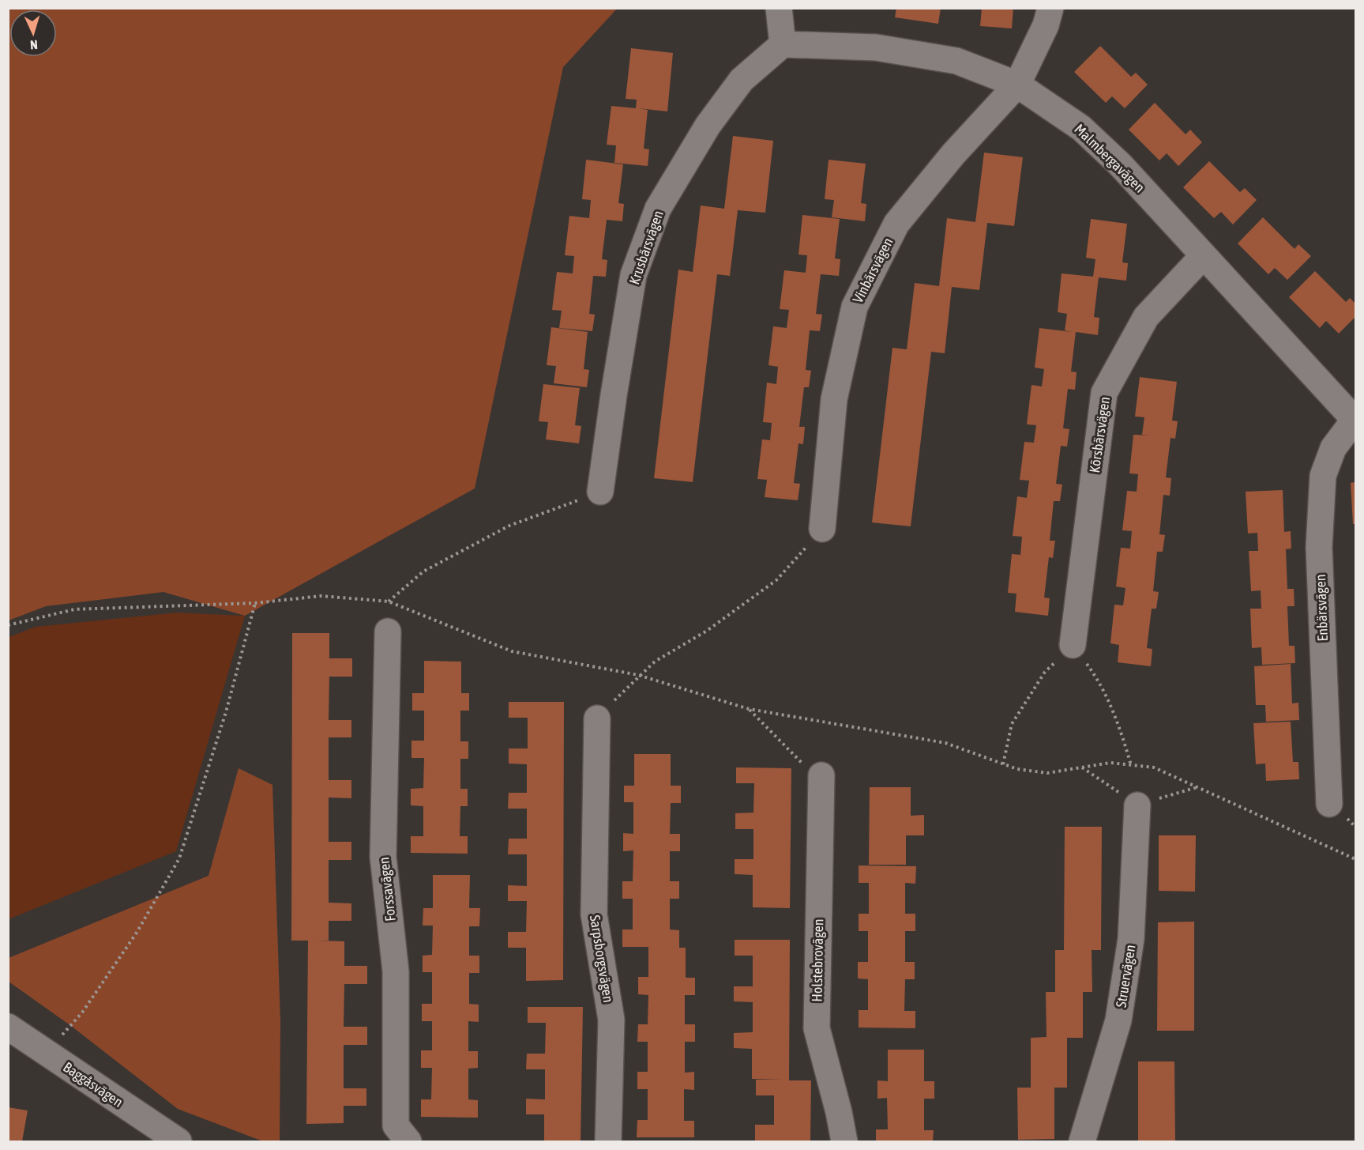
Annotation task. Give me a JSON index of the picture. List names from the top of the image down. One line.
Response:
{"streets":{"street":["Malmbergavägen","Krusbärsvägen","Vinbärsvägen","Körsbärsvägen","Enbärsvägen","Forssavägen","Sarpsborgsvägen","Holstebrovägen","Struervägen","Baggåsvägen"]},"crossings":[["Malmbergavägen","Krusbärsvägen"],["Malmbergavägen","Vinbärsvägen"],["Malmbergavägen","Körsbärsvägen"],["Malmbergavägen","Enbärsvägen"]],"north":"bottom"}
